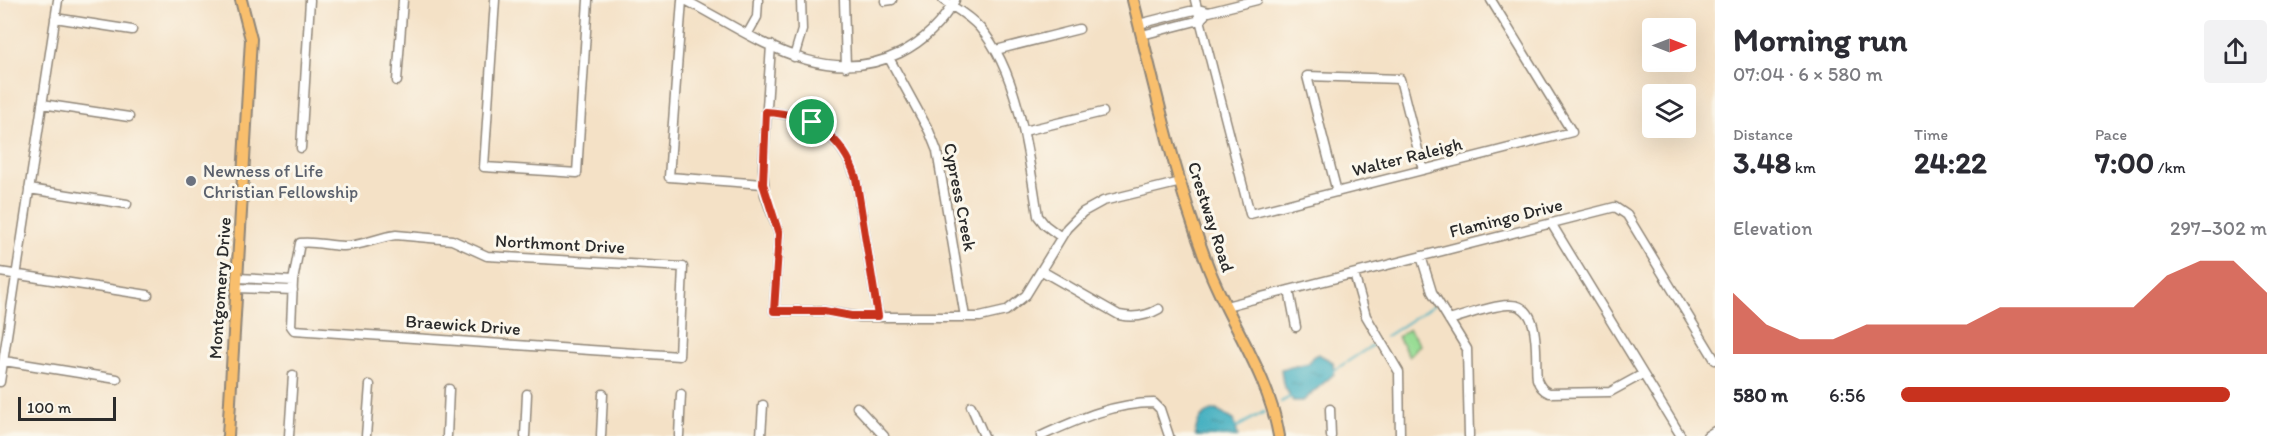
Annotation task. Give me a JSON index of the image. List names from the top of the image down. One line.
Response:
{"streets":{"main road":["Crestway Road","Montgomery Drive"],"street":["Walter Raleigh","Cypress Creek","Flamingo Drive","Northmont Drive","Braewick Drive"]},"crossings":[["Crestway Road","Flamingo Drive"],["Northmont Drive","Braewick Drive"]],"places":["Newness of Life Christian Fellowship"],"scale_bar":"100 m","north":"right","page":{"heading":["Morning run","07:04 · 6 × 580 m"],"stats":[["Distance","3.48 km"],["Time","24:22"],["Pace","7:00 /km"]],"chart":["Elevation","297–302 m"],"list":[{"name":"580 m","note":"6:56"}],"scale":"100 m"}}
